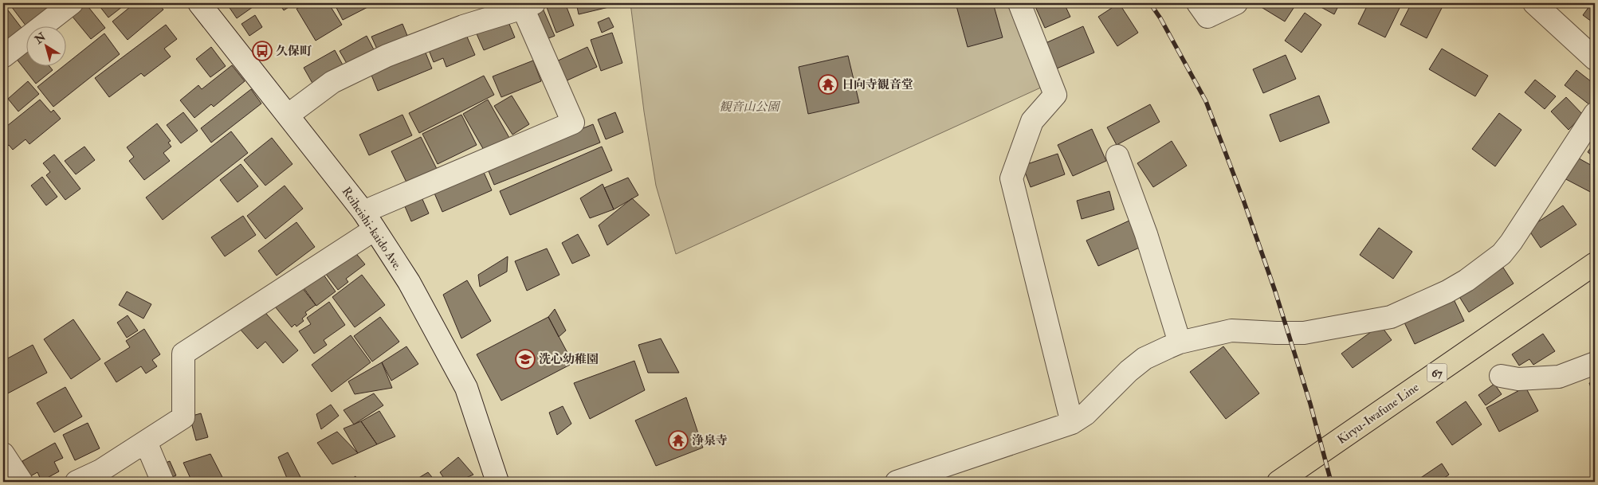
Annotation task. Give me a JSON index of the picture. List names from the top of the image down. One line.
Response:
{"streets":{"main road":["67","Kiryu-Iwafune Line"],"street":["Reiheishi-kaido Ave."]},"parks":["観音山公園"],"places":{"bus stop":["久保町"],"temple":["日向寺観音堂","浄泉寺"],"school or university":["洗心幼稚園"]},"north":"top left"}
